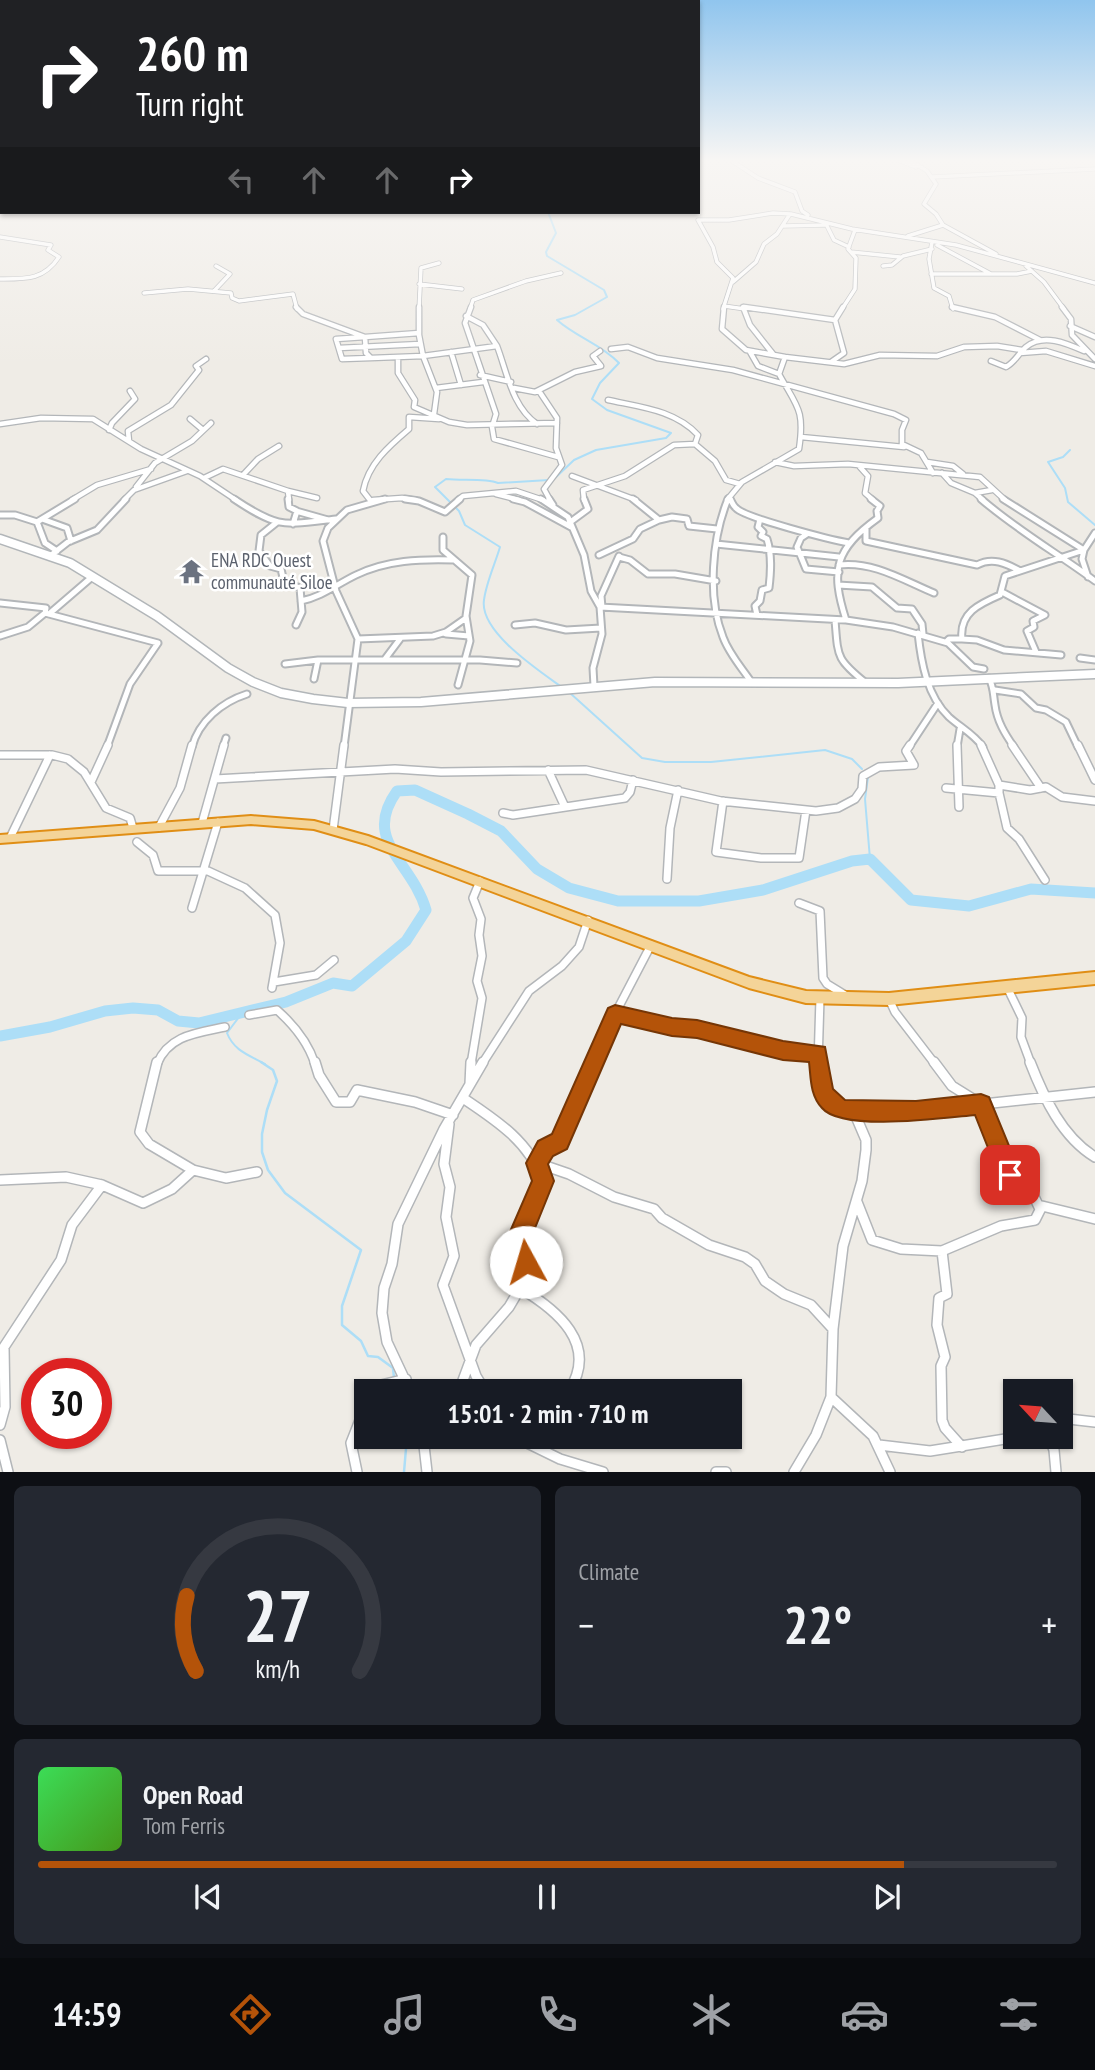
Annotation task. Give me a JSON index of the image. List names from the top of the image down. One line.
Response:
{"places":{"temple":["ENA RDC Ouest communauté Siloe"]},"north":"top left","page":{"turn":["260 m","Turn right"],"limit":"30","trip":"15:01 · 2 min · 710 m","tile":"Climate","heat":["−","22°","+"],"song":["Open Road","Tom Ferris"],"tabs":"14:59","gauge":["27","km/h"]}}
